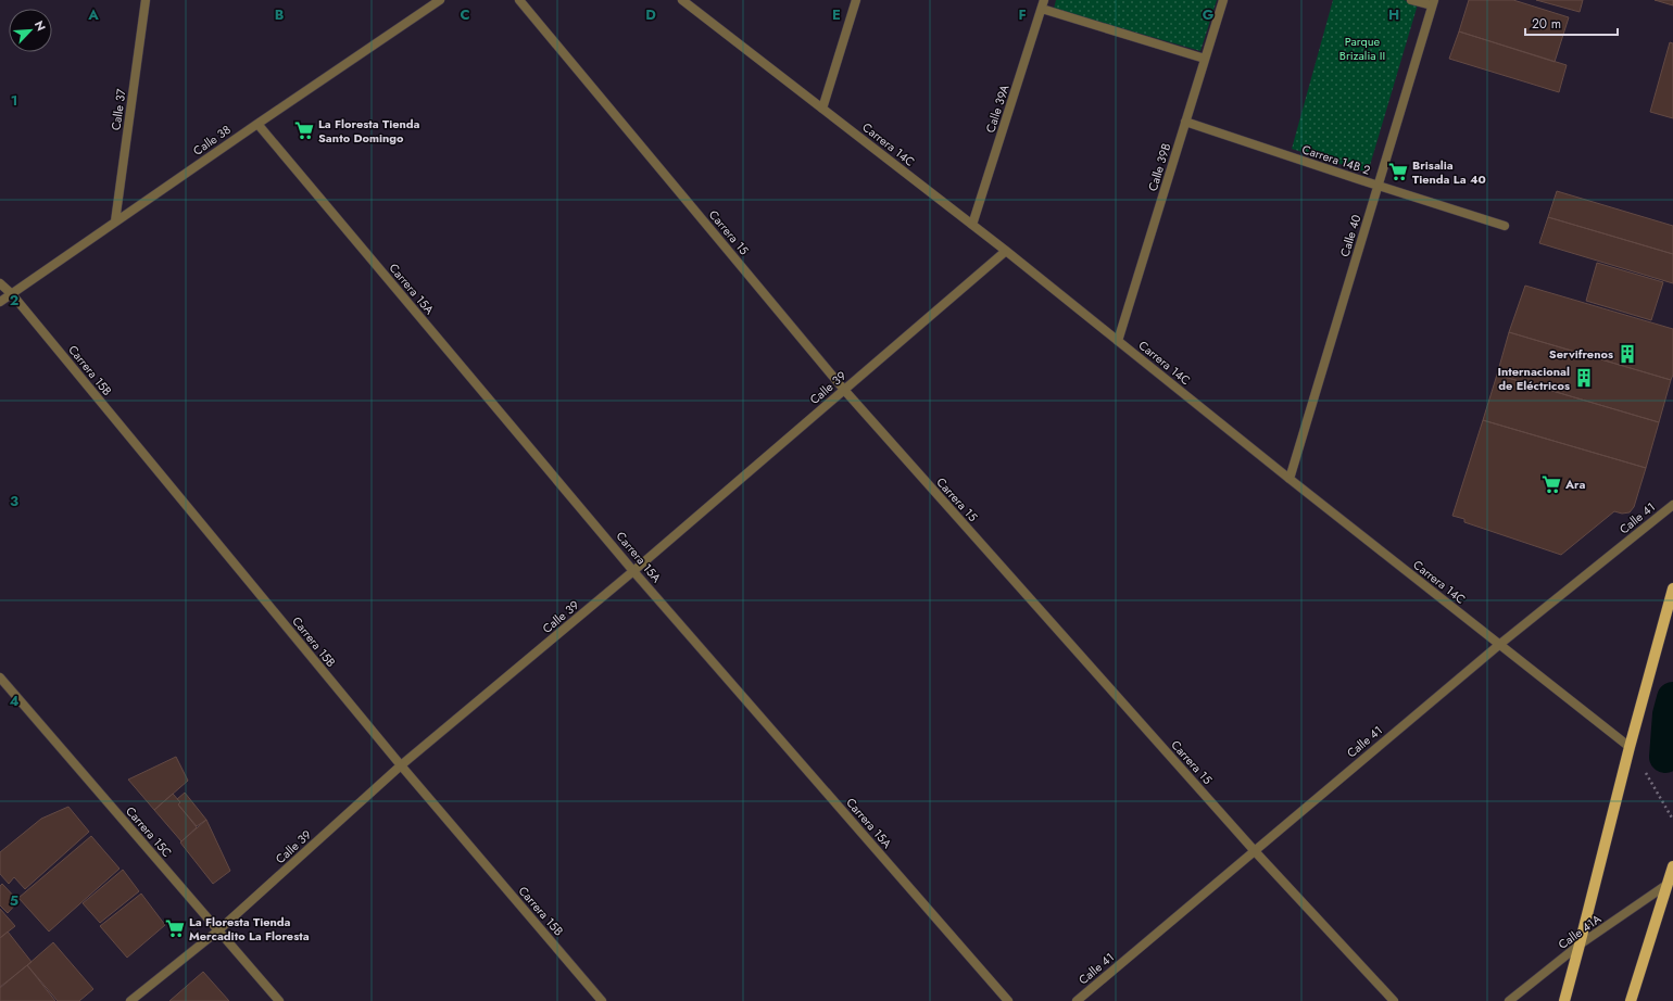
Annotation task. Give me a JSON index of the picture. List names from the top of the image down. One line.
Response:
{"streets":{"street":["Calle 39A","Calle 37","Calle 38","Carrera 14C","Carrera 14B 2","Calle 39B","Carrera 15","Calle 40","Carrera 15A","Carrera 15B","Calle 39","Calle 41","Carrera 15C","Calle 41A"]},"crossings":[["Calle 39A","Carrera 14C"],["Calle 37","Calle 38"],["Calle 38","Carrera 15A"],["Calle 38","Carrera 15B"],["Carrera 14C","Calle 39B"],["Carrera 14C","Calle 40"],["Carrera 14C","Calle 39"],["Carrera 14C","Calle 41"],["Carrera 14B 2","Calle 39B"],["Carrera 14B 2","Calle 40"],["Carrera 15","Calle 39"],["Carrera 15","Calle 41"],["Carrera 15A","Calle 39"],["Carrera 15B","Calle 39"],["Calle 39","Carrera 15C"]],"parks":["Parque Brizalia II"],"places":{"supermarket":["La Floresta Tienda Santo Domingo","Brisalia Tienda La 40","Ara","La Floresta Tienda Mercadito La Floresta"],"building":["Servifrenos","Internacional de Eléctricos"]},"scale_bar":"20 m","north":"top right","grid":{"columns":["A","B","C","D","E","F","G","H"],"rows":["1","2","3","4","5"]}}
